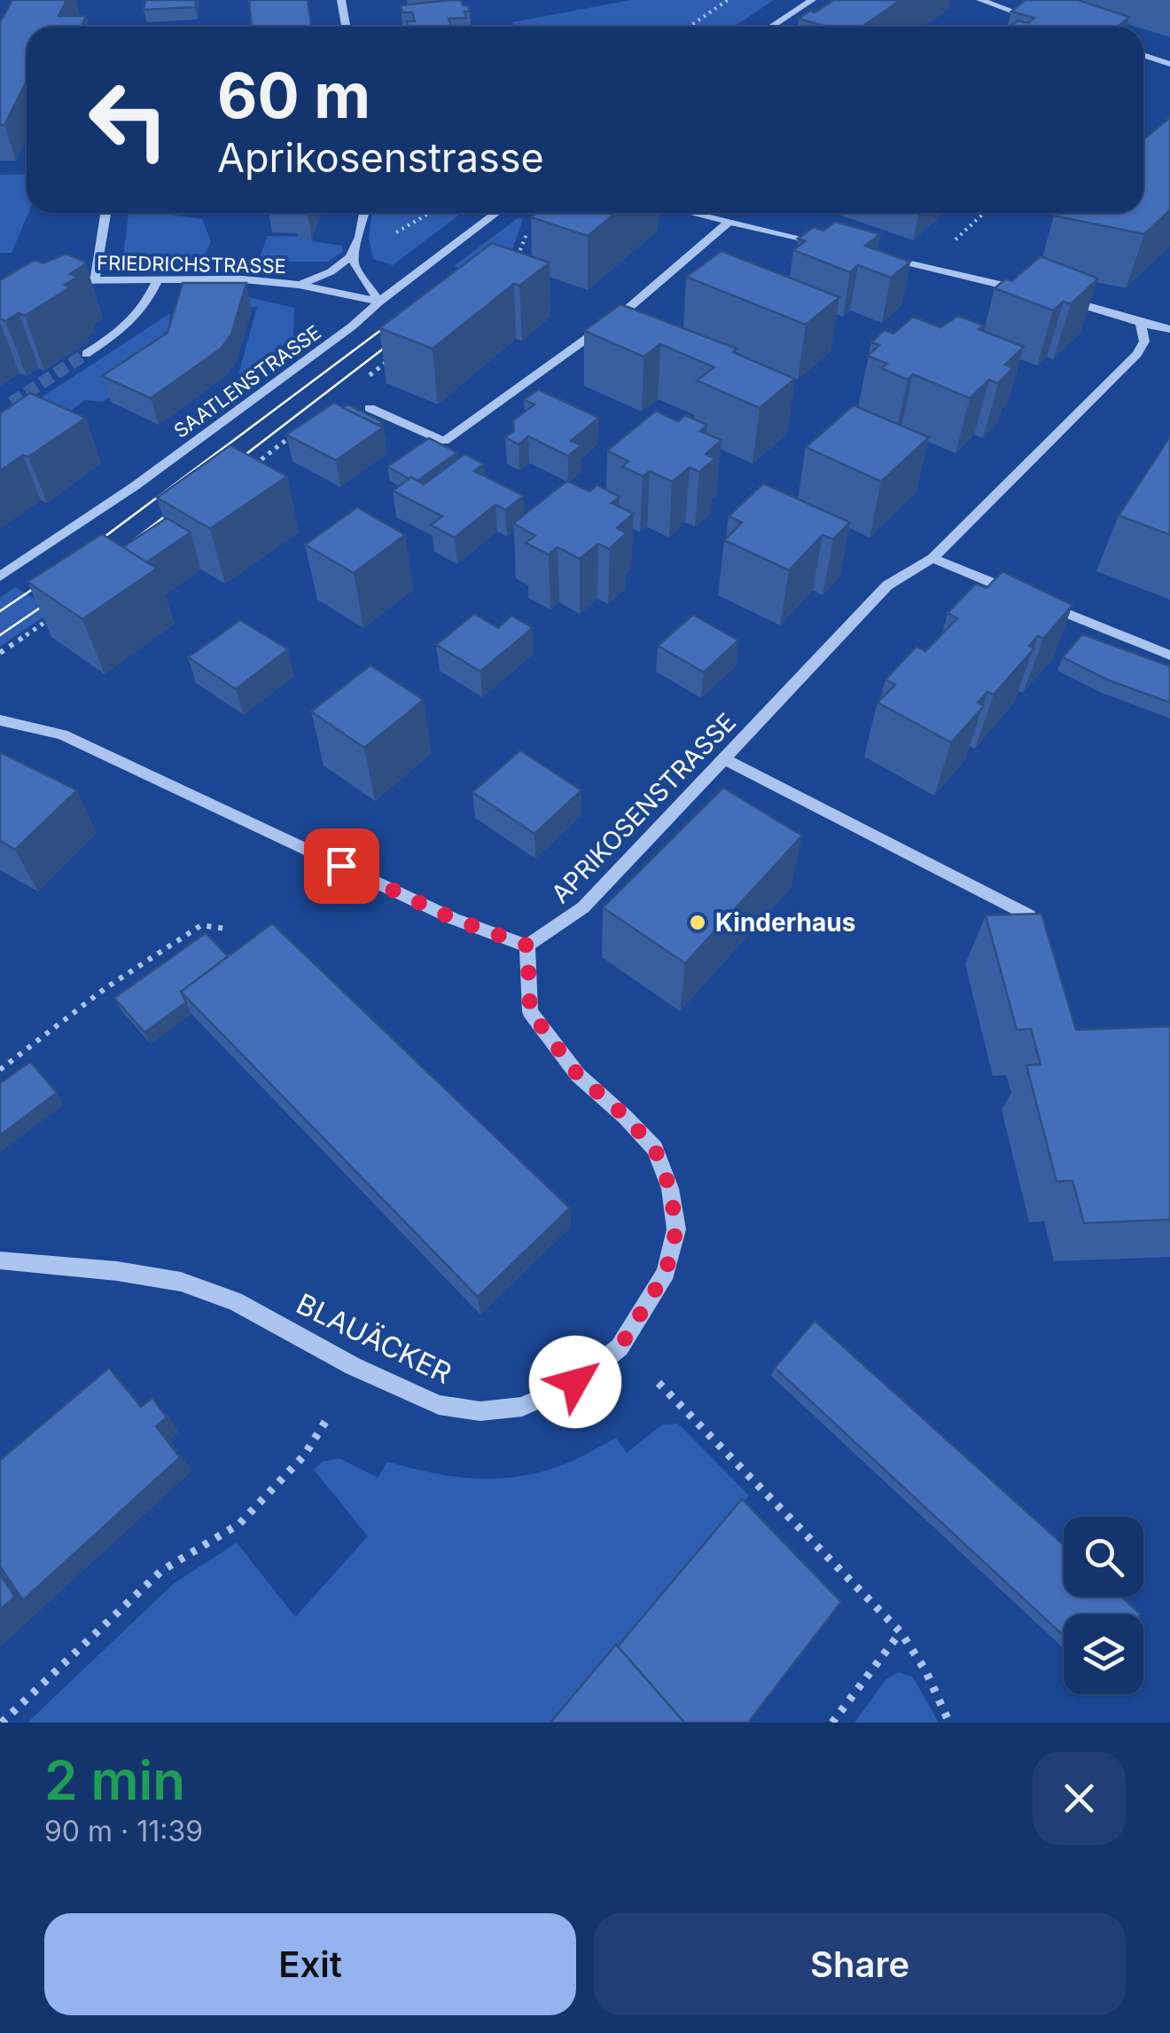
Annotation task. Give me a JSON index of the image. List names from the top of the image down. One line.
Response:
{"streets":{"street":["FRIEDRICHSTRASSE","SAATLENSTRASSE","APRIKOSENSTRASSE","BLAUÄCKER"]},"crossings":[["FRIEDRICHSTRASSE","SAATLENSTRASSE"],["APRIKOSENSTRASSE","BLAUÄCKER"]],"places":["Kinderhaus"],"page":{"turn":["60 m","Aprikosenstrasse"],"heading":["2 min","90 m · 11:39"],"buttons":["Exit","Share"]}}
